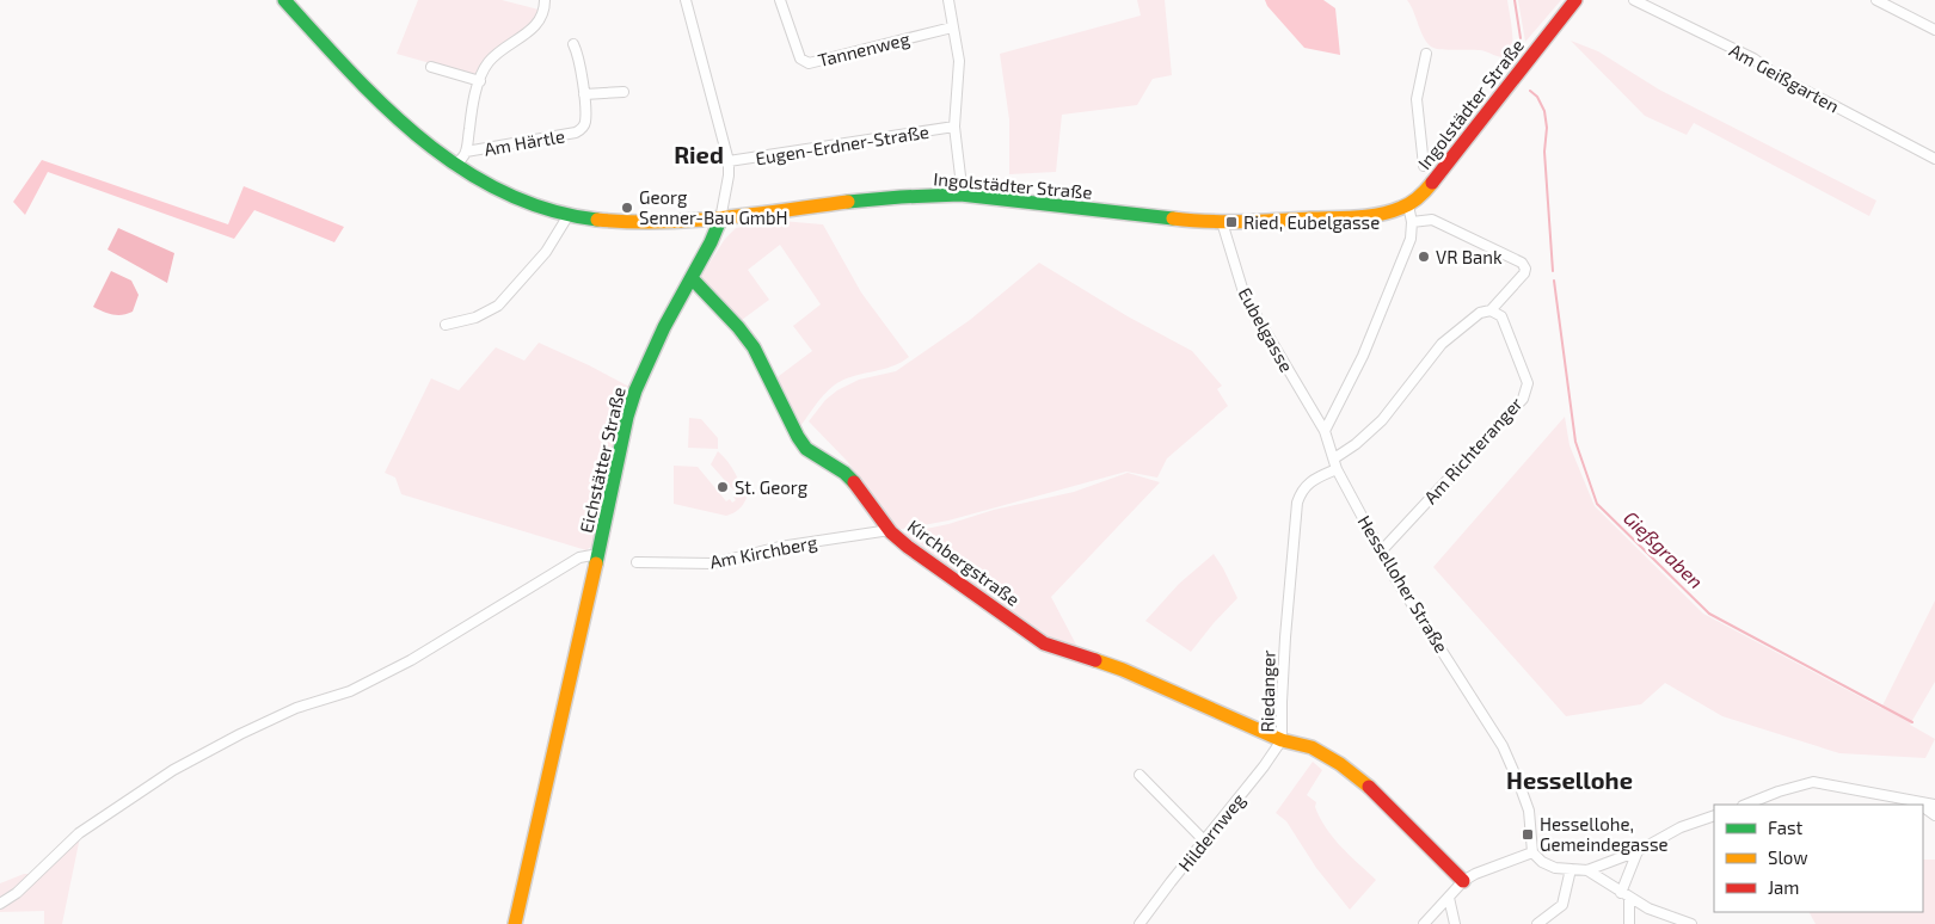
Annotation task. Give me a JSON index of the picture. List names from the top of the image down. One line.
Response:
{"streets":{"main road":["Ingolstädter Straße","Eichstätter Straße","Kirchbergstraße","Riedanger"],"street":["Tannenweg","Am Geißgarten","Am Härtle","Eugen-Erdner-Straße","Eubelgasse","Am Richteranger","Am Kirchberg","Hesselloher Straße","Hildernweg"]},"crossings":[["Ingolstädter Straße","Am Härtle"],["Ingolstädter Straße","Eubelgasse"],["Ingolstädter Straße","Eichstätter Straße"],["Eubelgasse","Hesselloher Straße"],["Am Richteranger","Hesselloher Straße"],["Eichstätter Straße","Kirchbergstraße"],["Am Kirchberg","Kirchbergstraße"],["Kirchbergstraße","Riedanger"],["Kirchbergstraße","Hildernweg"],["Hesselloher Straße","Riedanger"],["Riedanger","Hildernweg"]],"districts":["Ried","Hessellohe"],"water":["Gießgraben"],"places":{"other":["Georg Senner-Bau GmbH","VR Bank","St. Georg"],"transit":["Ried, Eubelgasse","Hessellohe, Gemeindegasse"]},"legend":["Fast","Slow","Jam"]}
